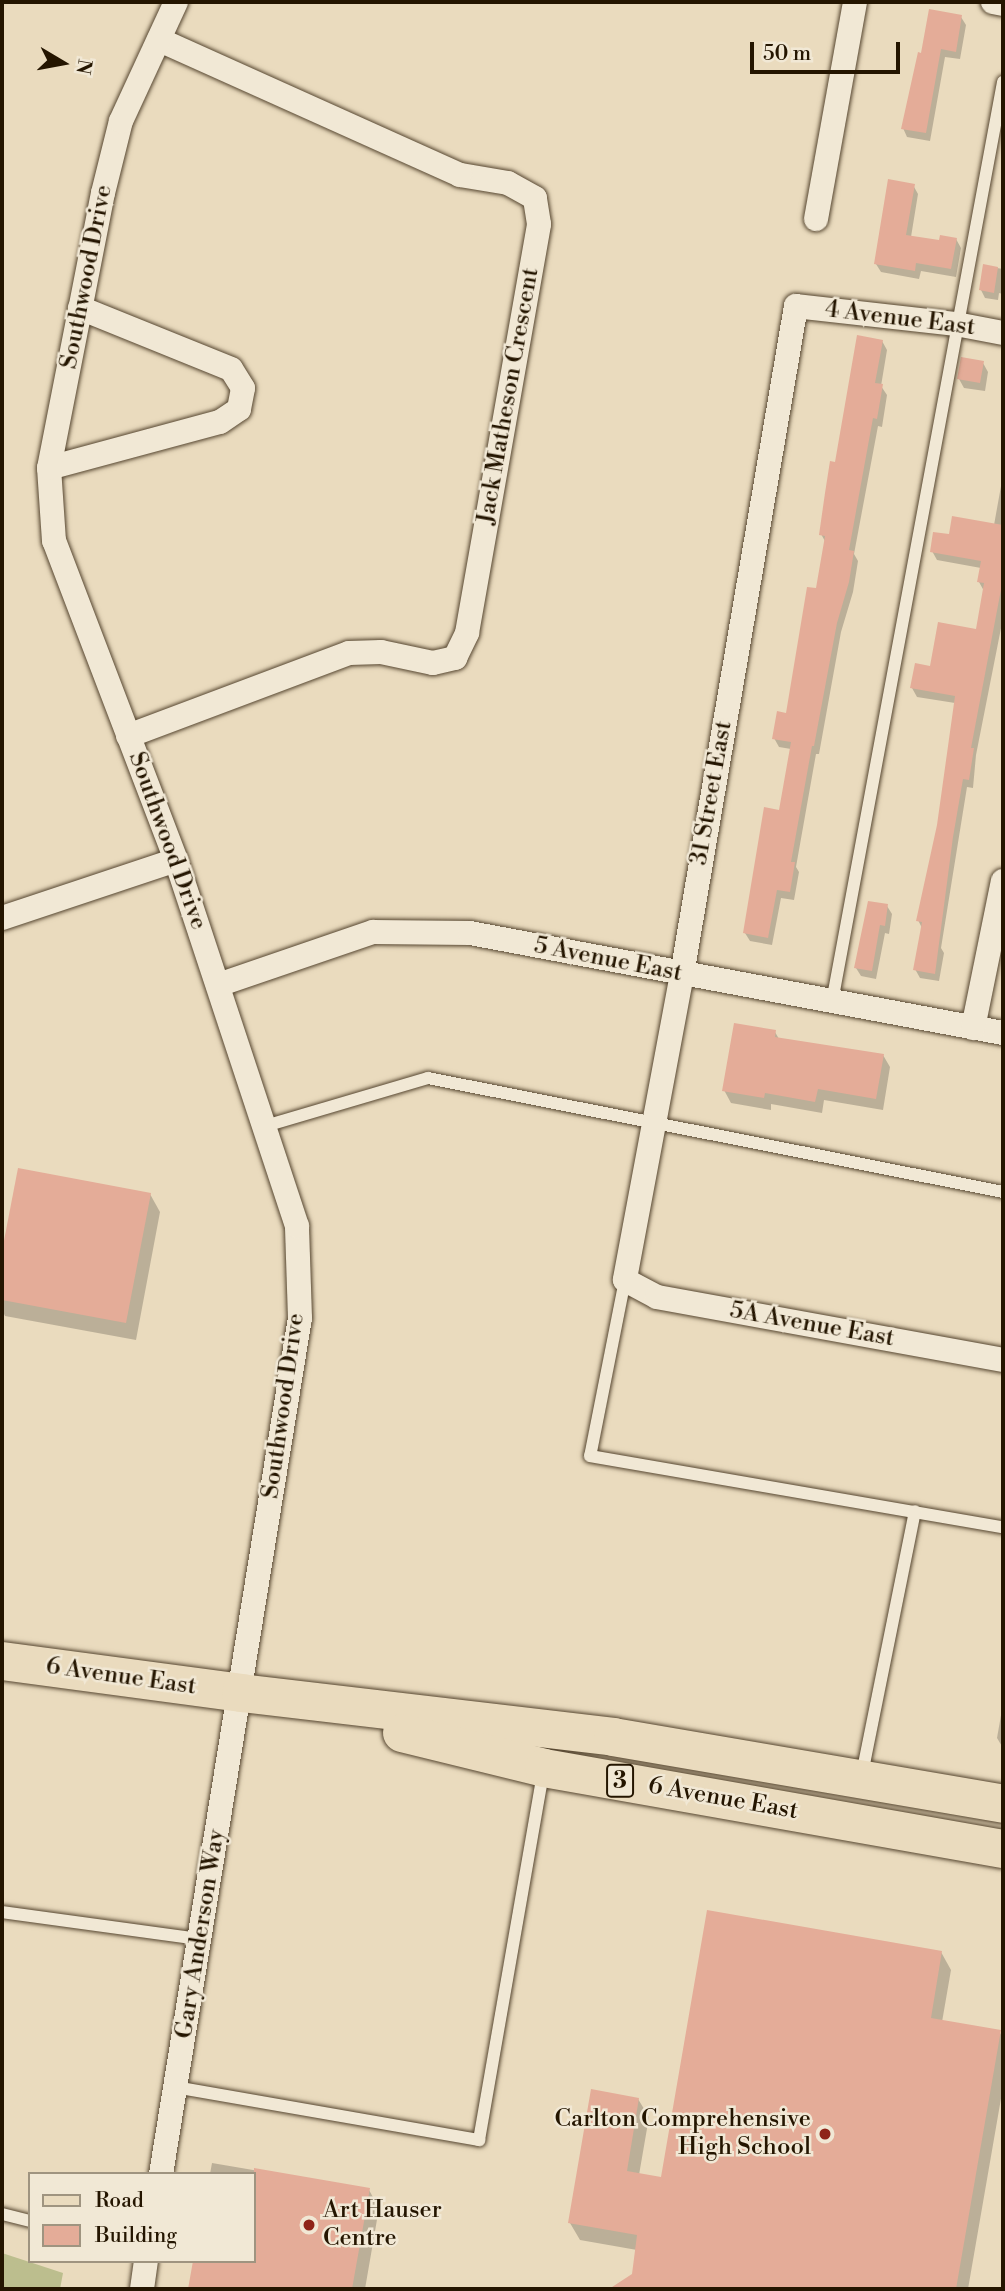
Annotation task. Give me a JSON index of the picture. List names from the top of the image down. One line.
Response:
{"streets":{"main road":["6 Avenue East","3"],"street":["Southwood Drive","4 Avenue East","Jack Matheson Crescent","31 Street East","5 Avenue East","5A Avenue East","Gary Anderson Way"]},"crossings":[["Southwood Drive","Jack Matheson Crescent"],["Southwood Drive","5 Avenue East"],["Southwood Drive","6 Avenue East"],["Southwood Drive","Gary Anderson Way"],["4 Avenue East","31 Street East"],["31 Street East","5 Avenue East"],["31 Street East","5A Avenue East"],["6 Avenue East","Gary Anderson Way"]],"places":["Carlton Comprehensive High School","Art Hauser Centre"],"legend":["Road","Building"],"scale_bar":"50 m","north":"right"}
